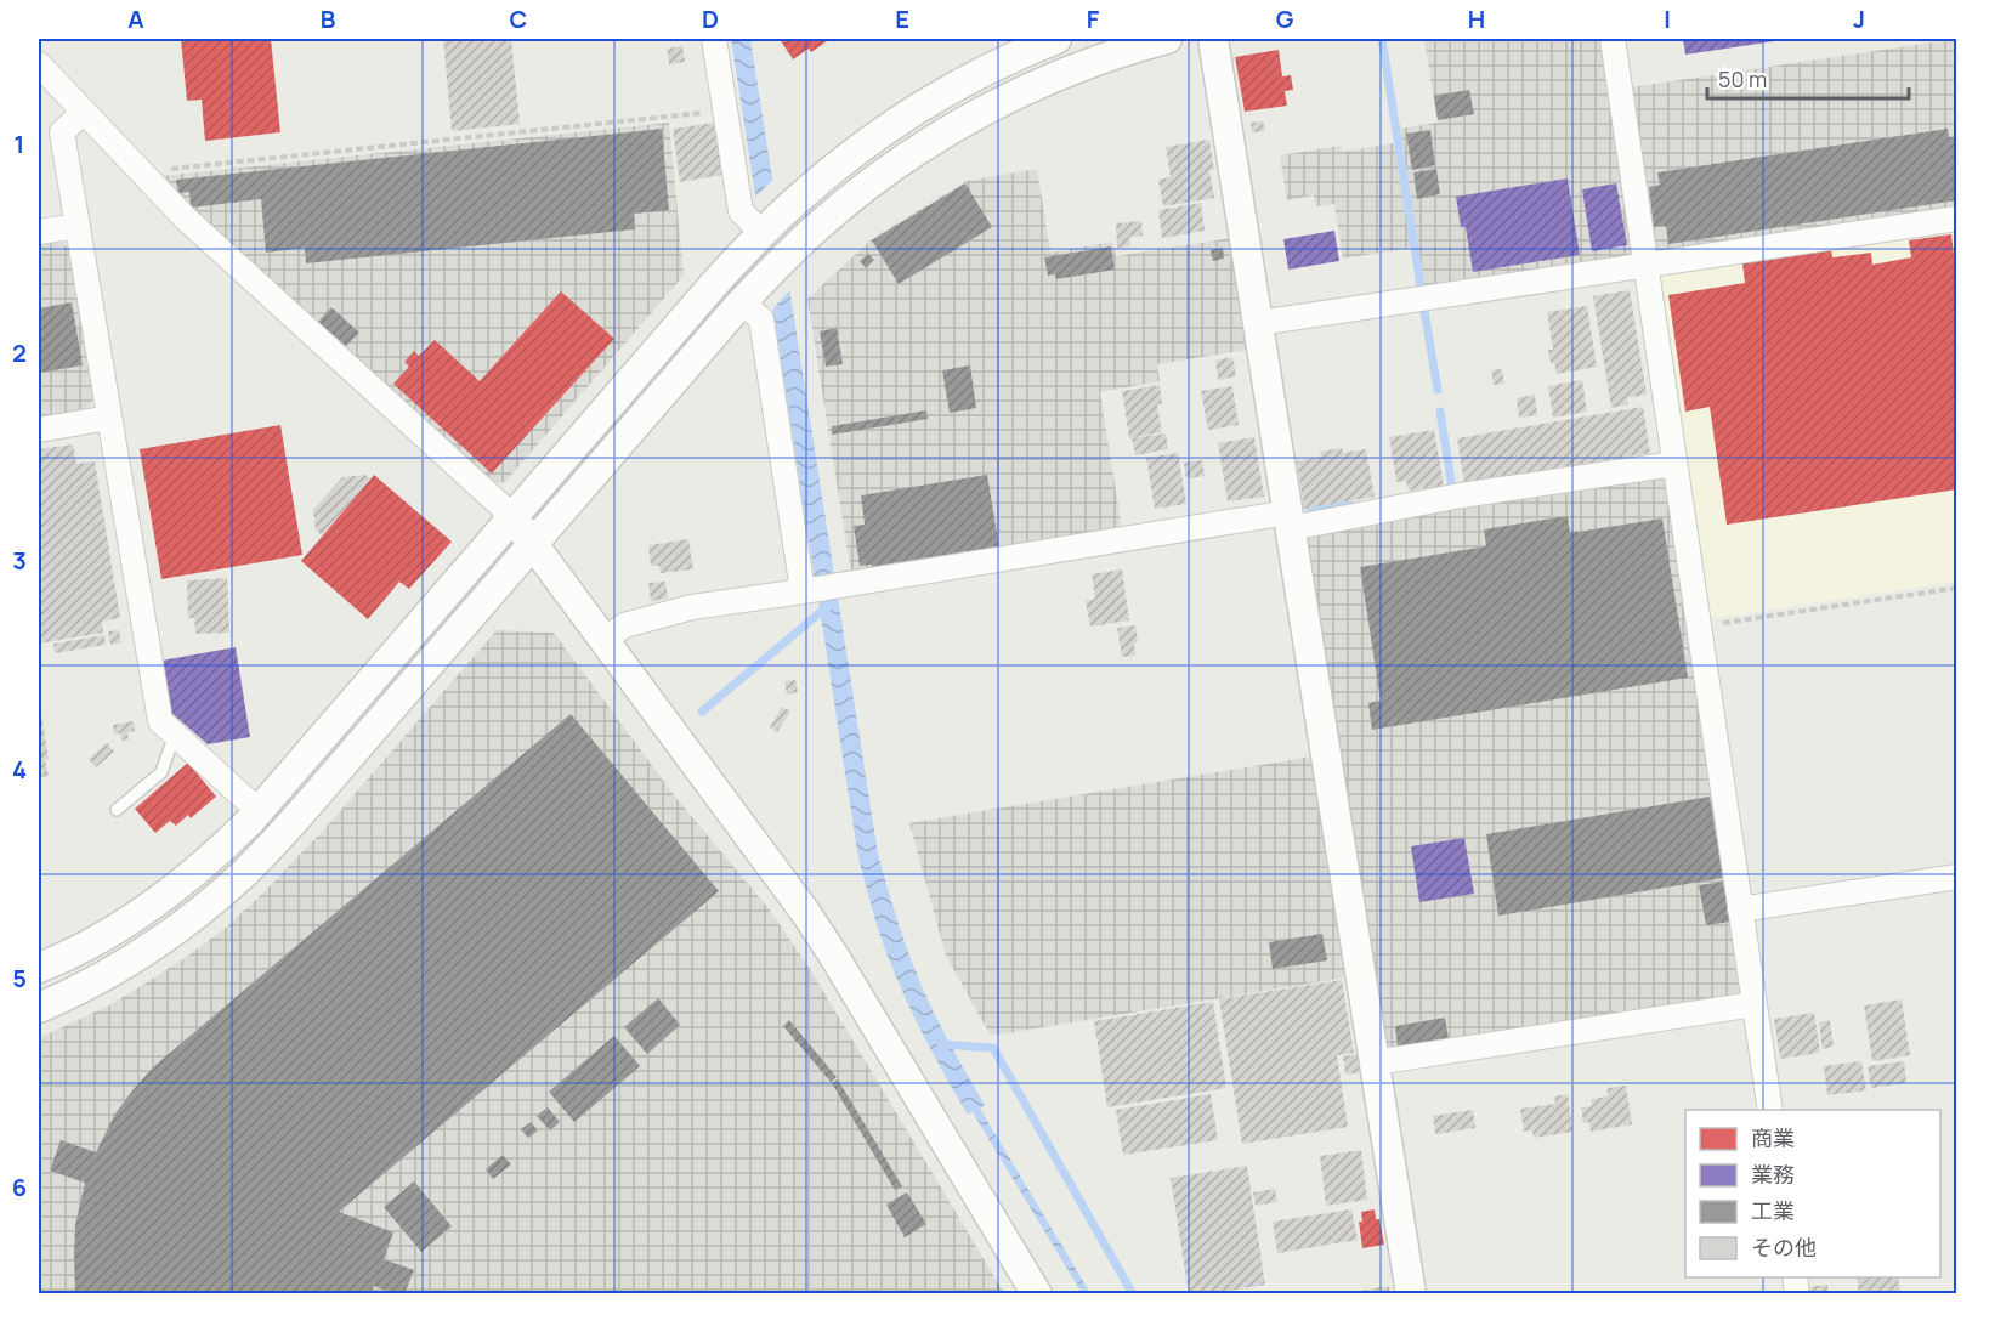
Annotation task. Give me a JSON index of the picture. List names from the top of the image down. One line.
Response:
{"legend":["商業","業務","工業","その他"],"scale_bar":"50 m","grid":{"columns":["A","B","C","D","E","F","G","H","I","J"],"rows":["1","2","3","4","5","6"]}}
